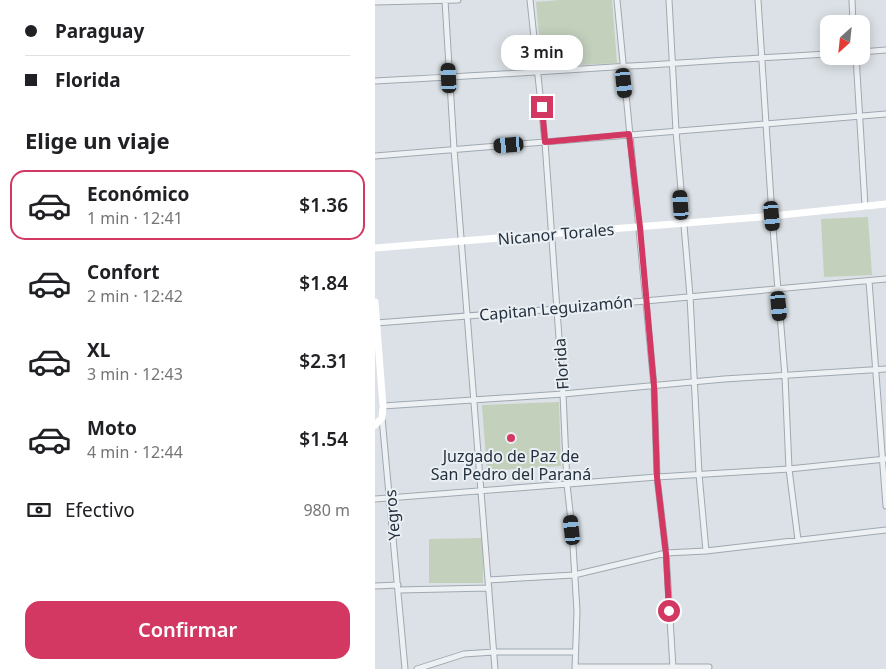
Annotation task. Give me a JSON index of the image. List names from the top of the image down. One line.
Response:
{"streets":{"street":["Nicanor Torales","Capitan Leguizamón","Florida","Yegros"]},"crossings":[["Nicanor Torales","Florida"],["Capitan Leguizamón","Florida"],["Capitan Leguizamón","Yegros"]],"places":["Juzgado de Paz de San Pedro del Paraná"],"north":"bottom left","page":{"banner":["Paraguay","Florida"],"bubble":"3 min","heading":"Elige un viaje","list":[{"name":"Económico","note":"1 min · 12:41","value":"$1.36"},{"name":"Confort","note":"2 min · 12:42","value":"$1.84"},{"name":"XL","note":"3 min · 12:43","value":"$2.31"},{"name":"Moto","note":"4 min · 12:44","value":"$1.54"}],"pay":["Efectivo","980 m"],"buttons":"Confirmar"}}
